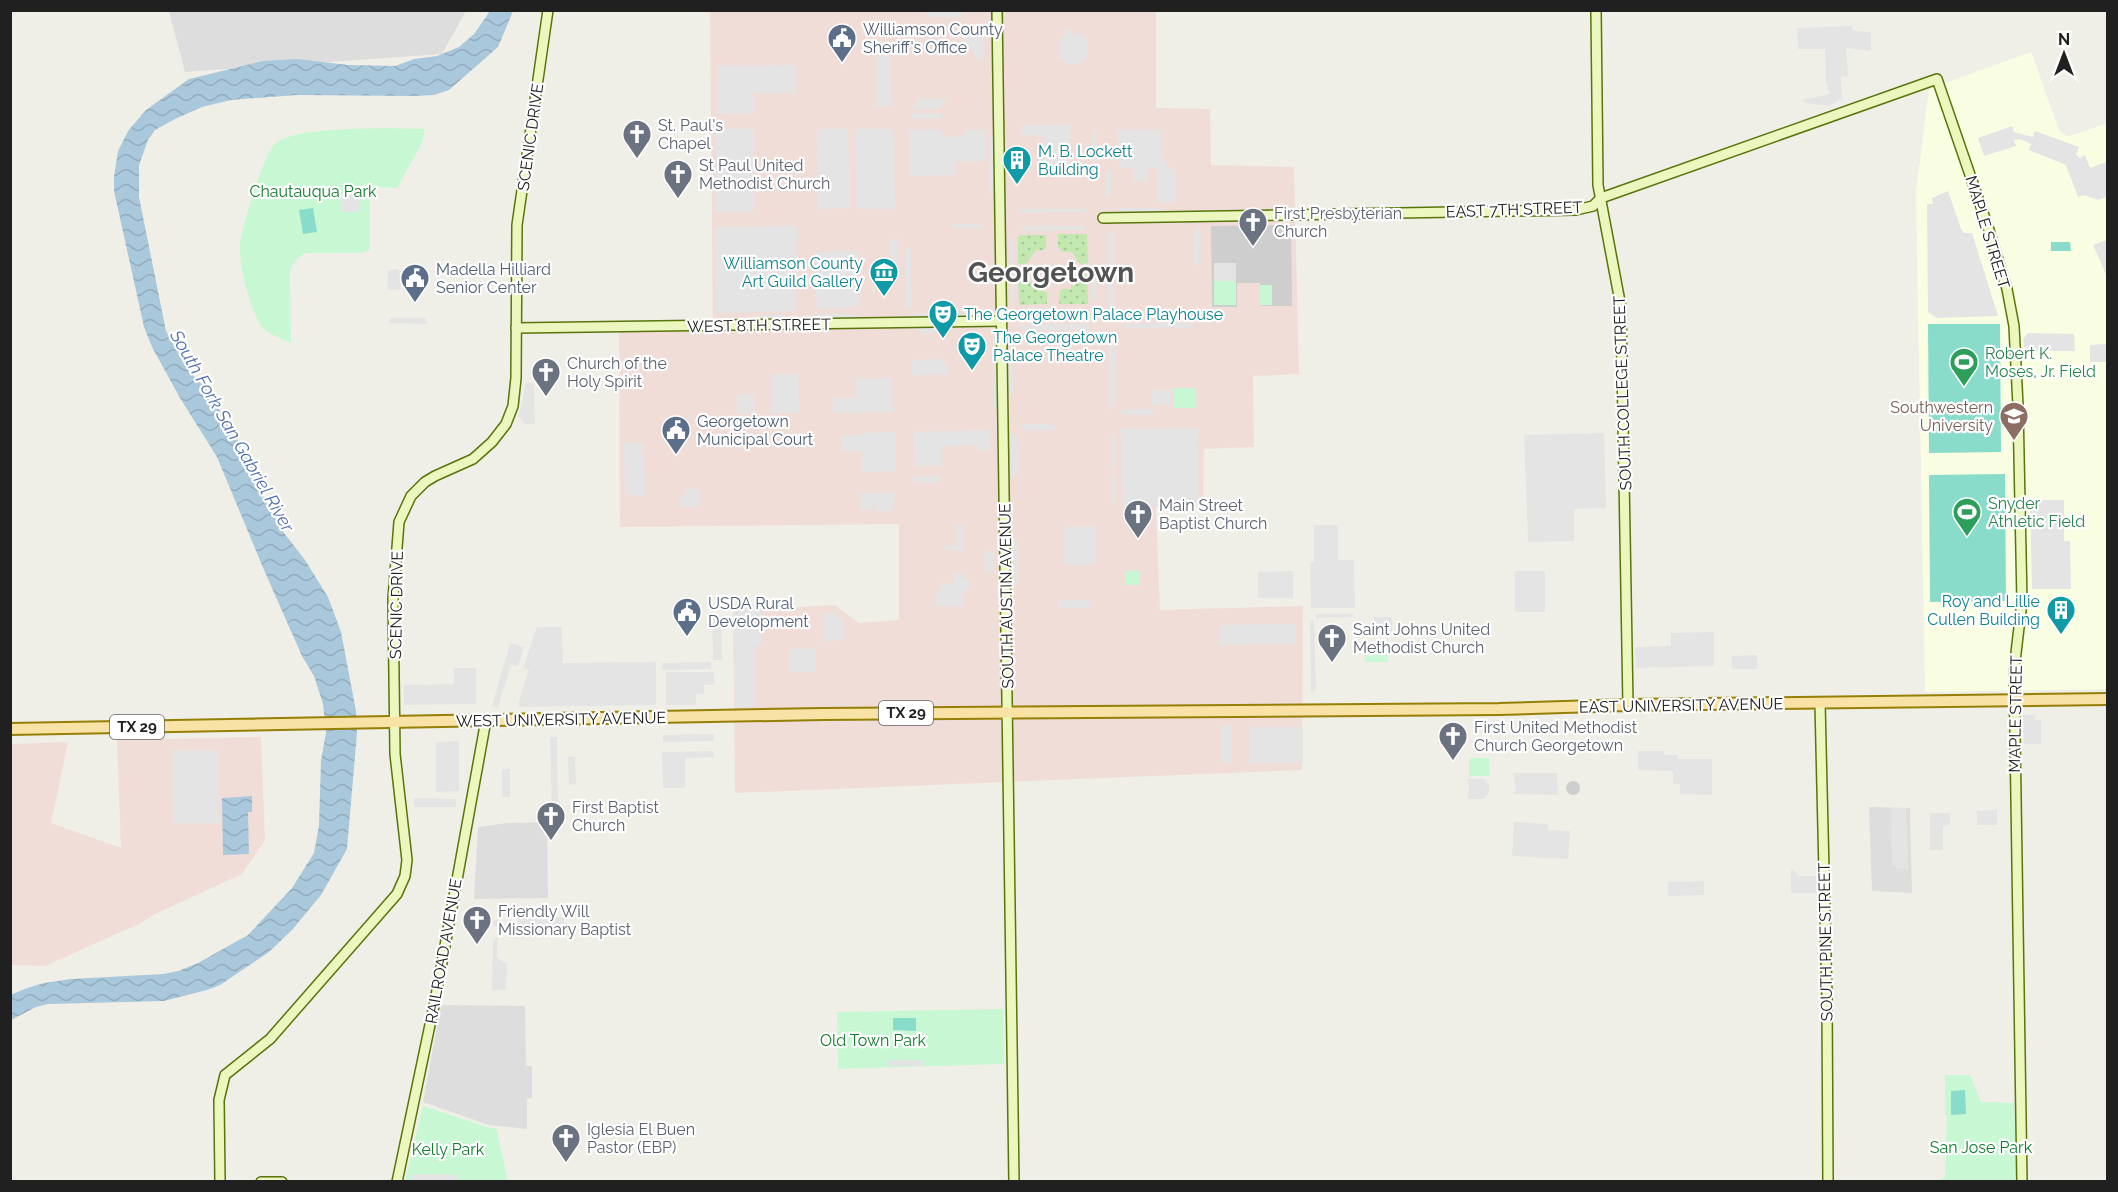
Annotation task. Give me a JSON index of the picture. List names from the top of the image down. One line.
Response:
{"streets":{"main road":["EAST UNIVERSITY AVENUE","TX 29","WEST UNIVERSITY AVENUE"],"street":["SCENIC DRIVE","EAST 7TH STREET","MAPLE STREET","WEST 8TH STREET","SOUTH COLLEGE STREET","SOUTH AUSTIN AVENUE","SOUTH PINE STREET","RAILROAD AVENUE"]},"crossings":[["SCENIC DRIVE","WEST 8TH STREET"],["SCENIC DRIVE","WEST UNIVERSITY AVENUE"],["EAST 7TH STREET","MAPLE STREET"],["EAST 7TH STREET","SOUTH COLLEGE STREET"],["MAPLE STREET","EAST UNIVERSITY AVENUE"],["WEST 8TH STREET","SOUTH AUSTIN AVENUE"],["SOUTH COLLEGE STREET","EAST UNIVERSITY AVENUE"],["SOUTH AUSTIN AVENUE","WEST UNIVERSITY AVENUE"],["EAST UNIVERSITY AVENUE","WEST UNIVERSITY AVENUE"],["EAST UNIVERSITY AVENUE","SOUTH PINE STREET"],["WEST UNIVERSITY AVENUE","RAILROAD AVENUE"]],"districts":["Georgetown"],"water":["South Fork San Gabriel River"],"parks":["Chautauqua Park","Old Town Park","San Jose Park","Kelly Park"],"places":{"public building":["Williamson County Sheriff's Office","Madella Hilliard Senior Center","Georgetown Municipal Court","USDA Rural Development"],"church":["St. Paul's Chapel","St Paul United Methodist Church","First Presbyterian Church","Church of the Holy Spirit","Main Street Baptist Church","Saint Johns United Methodist Church","First United Methodist Church Georgetown","First Baptist Church","Friendly Will Missionary Baptist","Iglesia El Buen Pastor (EBP)"],"building":["M. B. Lockett Building","Roy and Lillie Cullen Building"],"museum":["Williamson County Art Guild Gallery"],"theatre":["The Georgetown Palace Playhouse","The Georgetown Palace Theatre"],"sports":["Robert K. Moses, Jr. Field","Snyder Athletic Field"],"school or university":["Southwestern University"]},"north":"top"}
